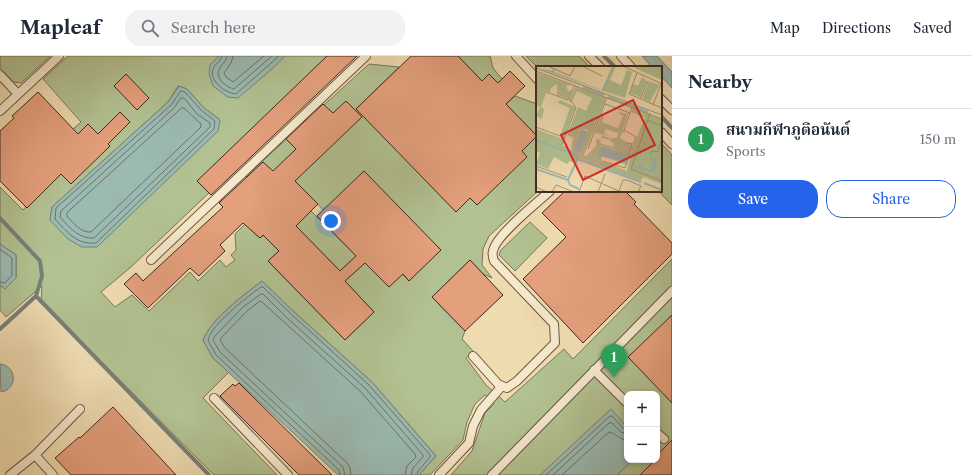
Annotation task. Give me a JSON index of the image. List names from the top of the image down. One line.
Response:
{"page":{"header":"Mapleaf","search":"Search here","nav":["Map","Directions","Saved"],"heading":"Nearby","list":[{"mark":"1","name":"สนามกีฬาภูติอนันต์","note":"Sports","value":"150 m"}],"buttons":["Save","Share"],"pins":"1","map_buttons":["+","−"]}}
